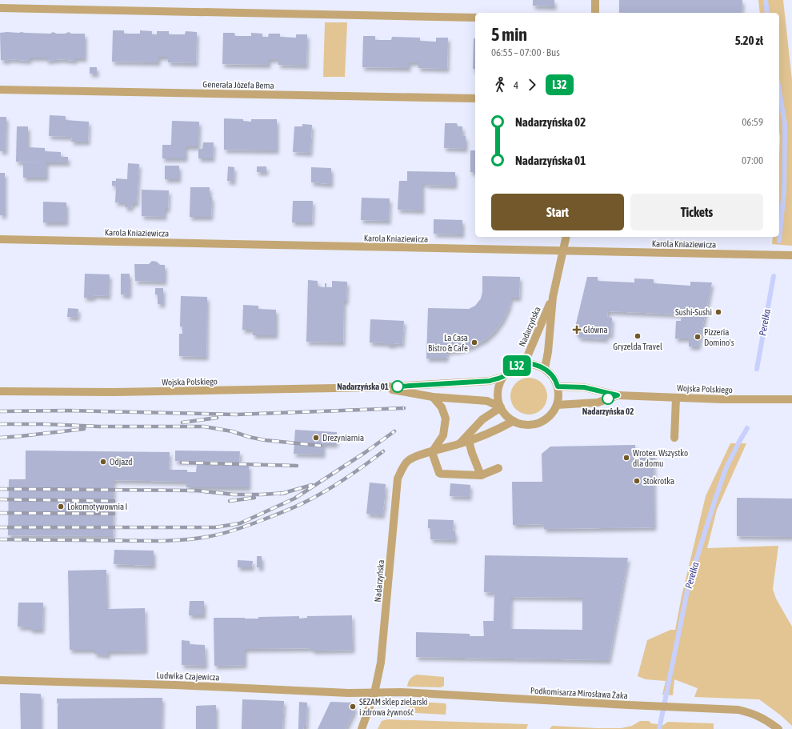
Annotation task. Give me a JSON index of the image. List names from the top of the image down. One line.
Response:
{"streets":{"street":["Generała Józefa Bema","Karola Kniaziewicza","Nadarzyńska","Wojska Polskiego","Ludwika Czajewicza","Podkomisarza Mirosława Żaka"]},"crossings":[["Karola Kniaziewicza","Nadarzyńska"],["Nadarzyńska","Wojska Polskiego"],["Nadarzyńska","Ludwika Czajewicza"],["Nadarzyńska","Podkomisarza Mirosława Żaka"],["Ludwika Czajewicza","Podkomisarza Mirosława Żaka"]],"water":["Perełka"],"places":{"other":["Sushi-Sushi","Gryzelda Travel","Pizzeria Domino's","La Casa Bistro & Cafe","Nadarzyńska 01","Nadarzyńska 02","Drezyniarnia","Wrotex. Wszystko dla domu","Odjazd","Stokrotka","Lokomotywownia I","SEZAM sklep zielarski i zdrowa żywność"],"health":["Główna"]},"lines":["bus line L32"],"page":{"on_map":"L32","heading":["5 min","06:55 – 07:00 · Bus","5.20 zł"],"legs":["4","L32"],"list":[{"name":"Nadarzyńska 02","value":"06:59"},{"name":"Nadarzyńska 01","value":"07:00"}],"buttons":["Start","Tickets"]}}
